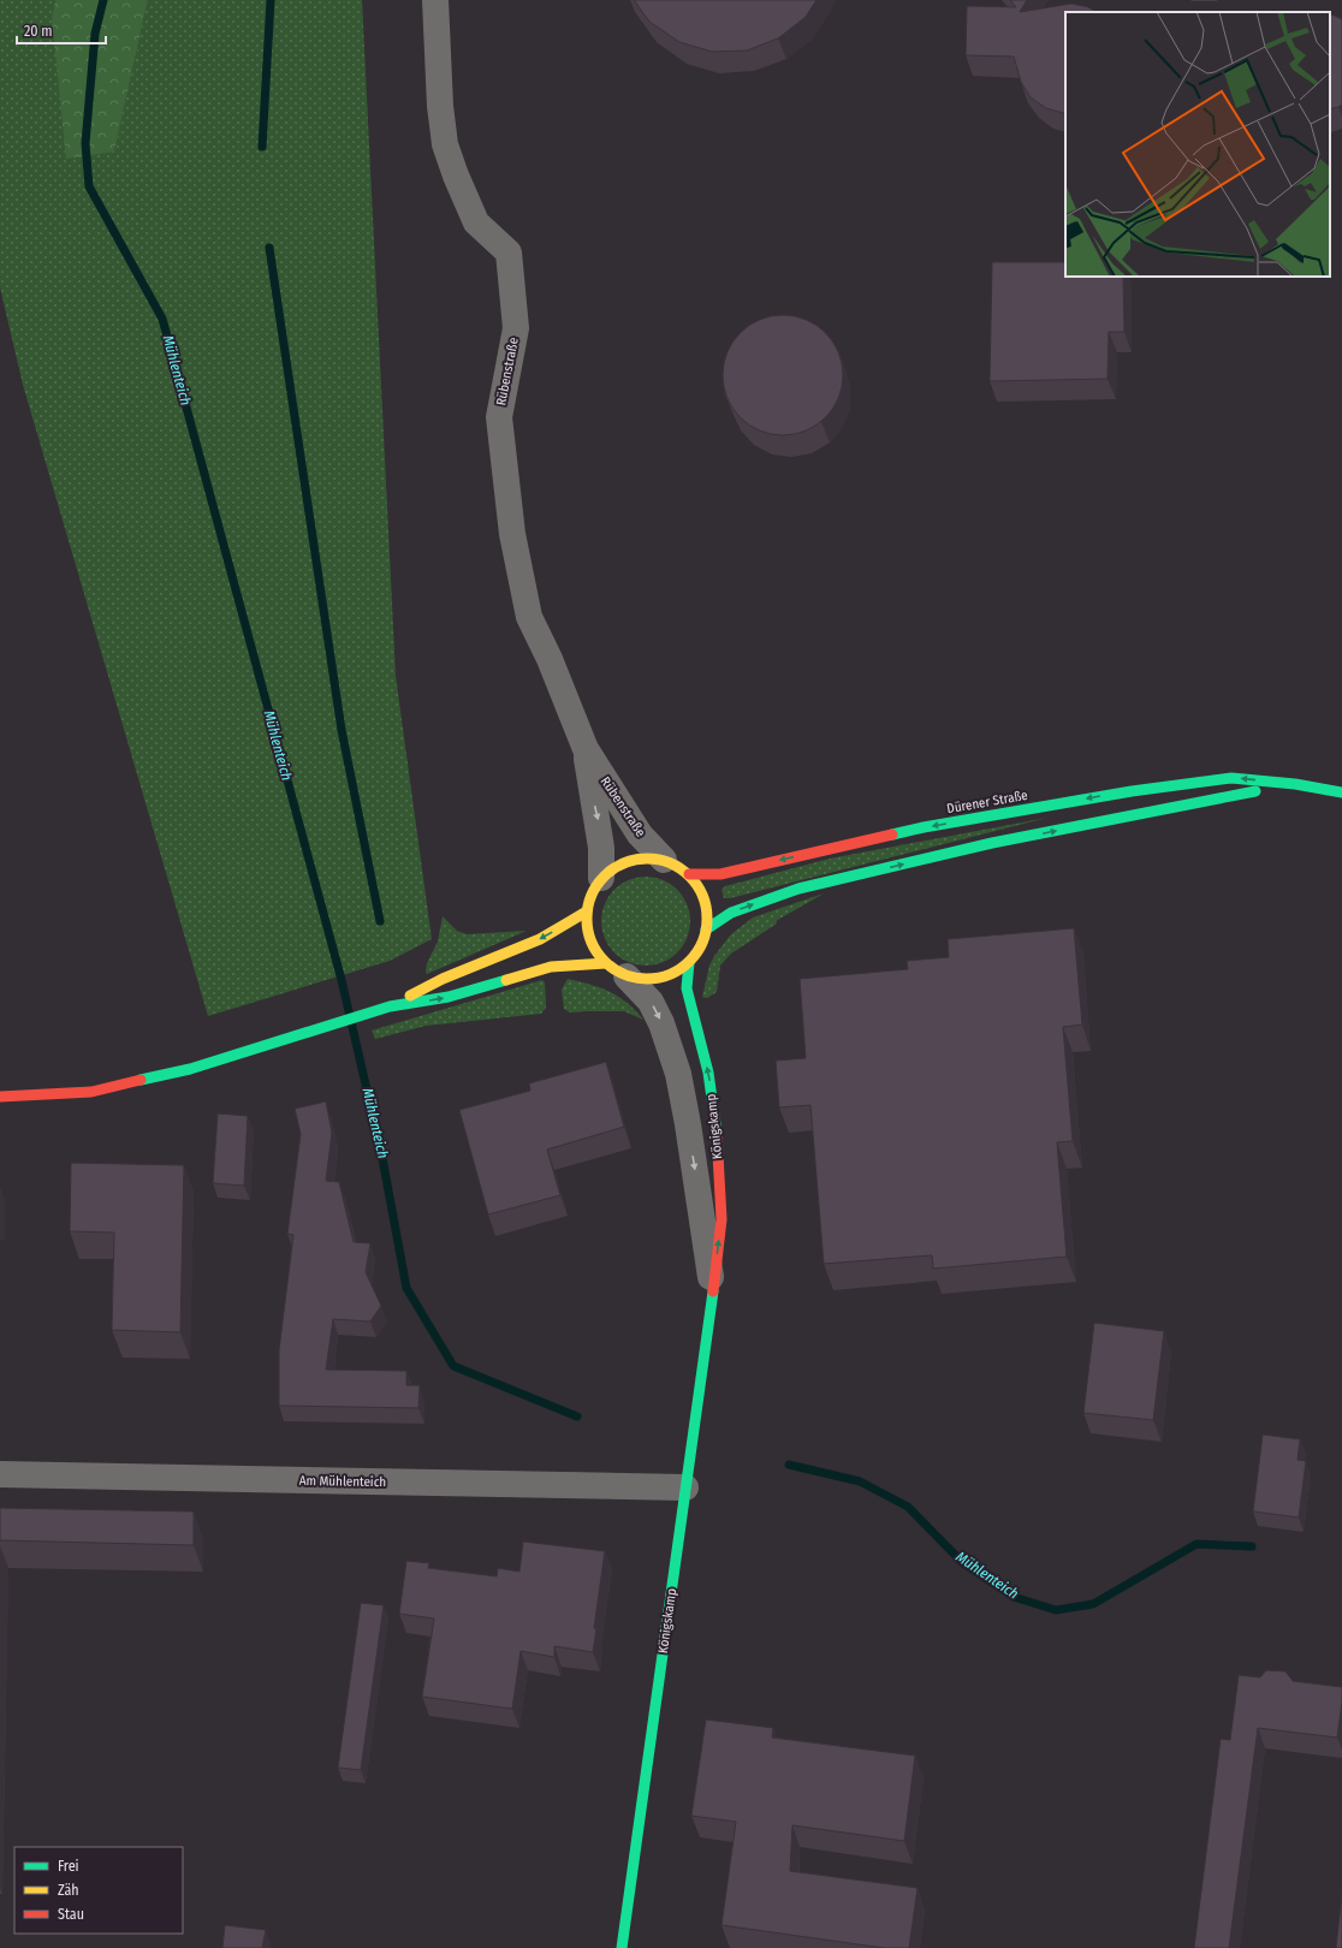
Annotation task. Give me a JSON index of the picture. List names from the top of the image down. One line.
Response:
{"streets":{"main road":["Dürener Straße","Königskamp"],"street":["Rübenstraße","Am Mühlenteich"]},"crossings":[["Rübenstraße","Dürener Straße"],["Rübenstraße","Königskamp"],["Dürener Straße","Königskamp"],["Königskamp","Am Mühlenteich"]],"water":["Mühlenteich"],"legend":["Frei","Zäh","Stau"],"scale_bar":"20 m"}
